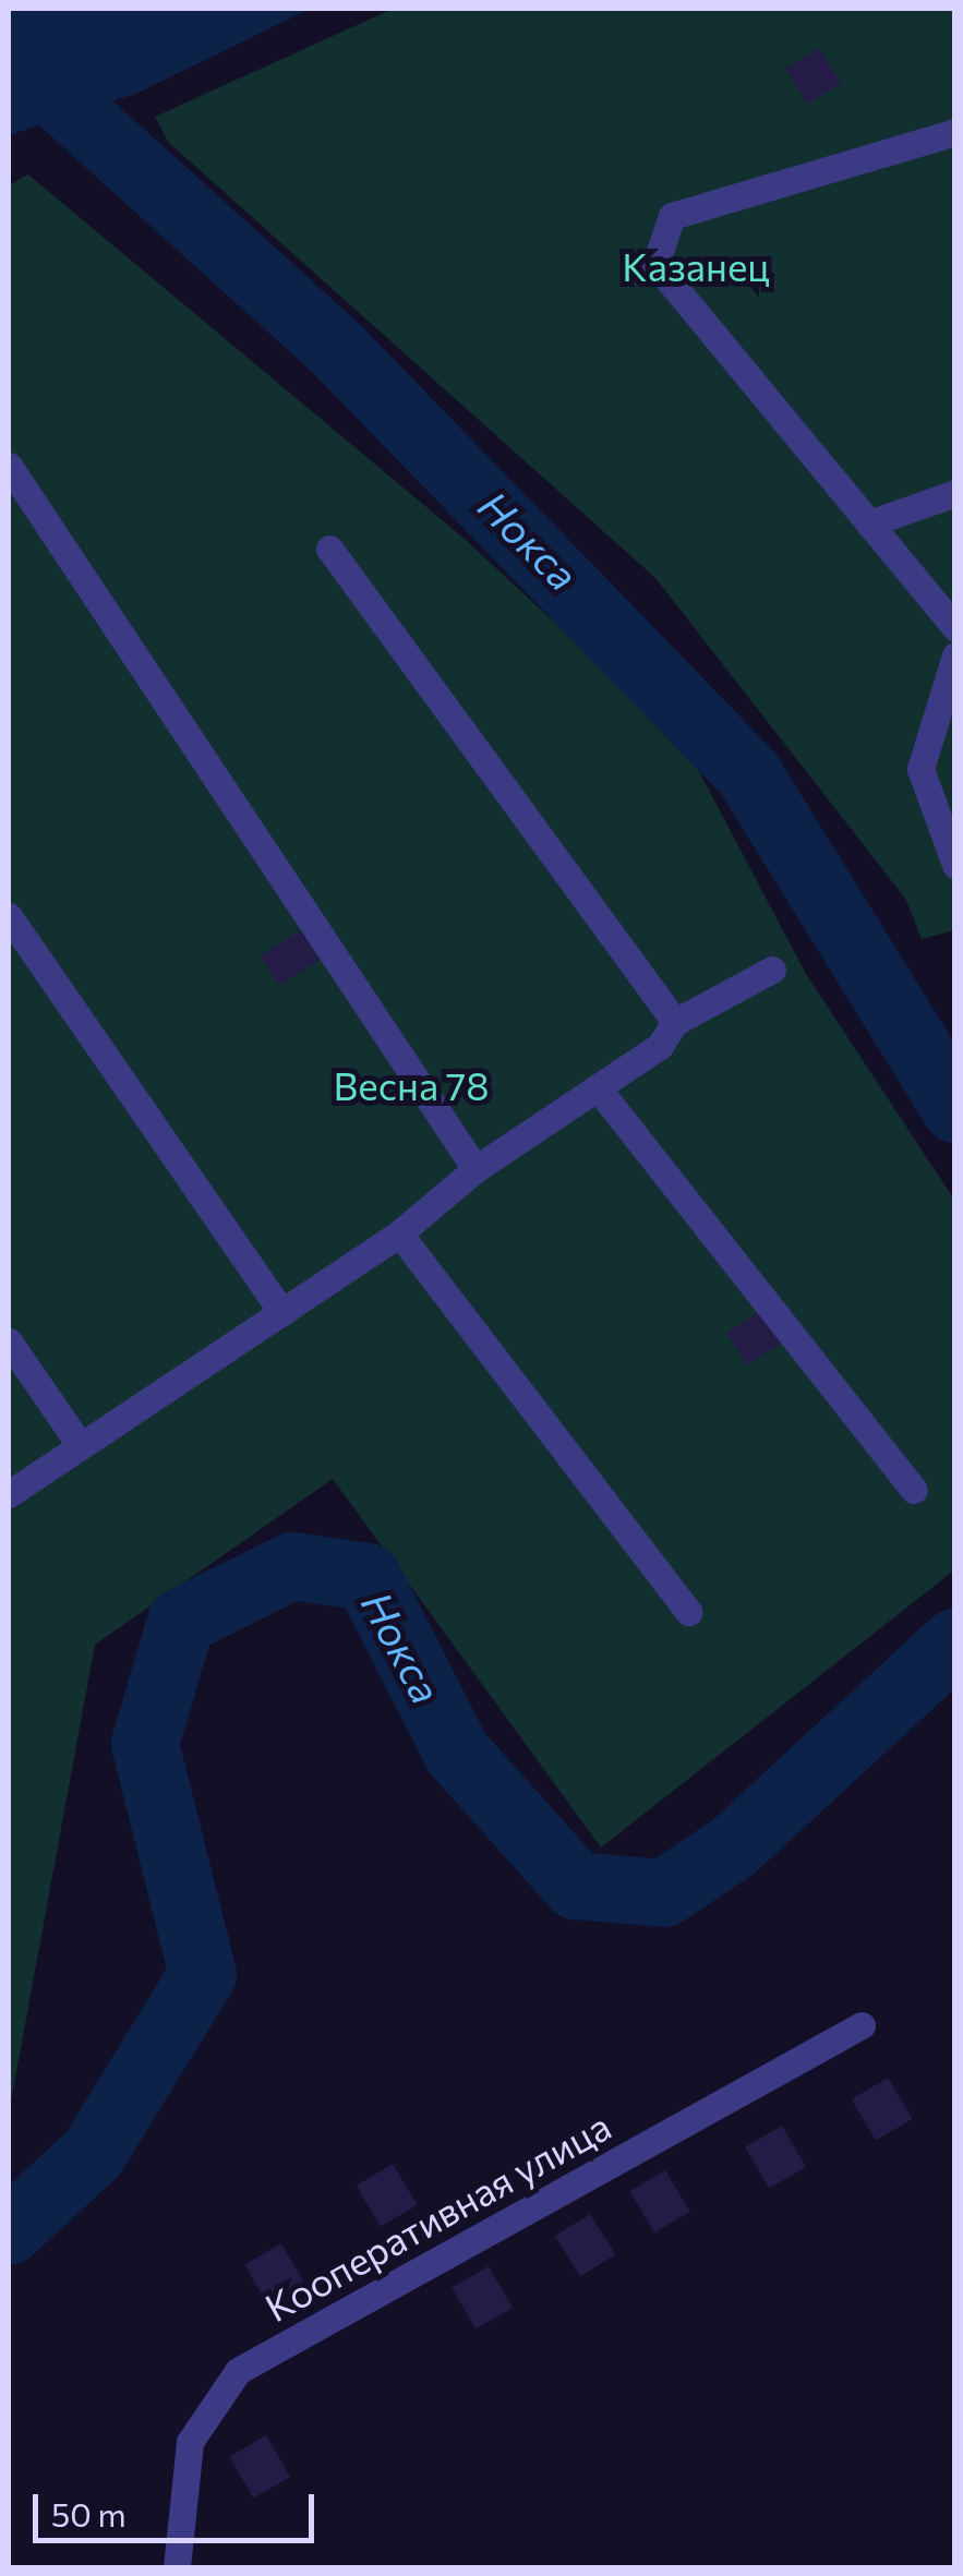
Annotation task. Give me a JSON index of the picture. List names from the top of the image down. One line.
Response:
{"streets":{"street":["Кооперативная улица"]},"water":["Нокса"],"parks":["Казанец","Весна 78"],"scale_bar":"50 m"}
